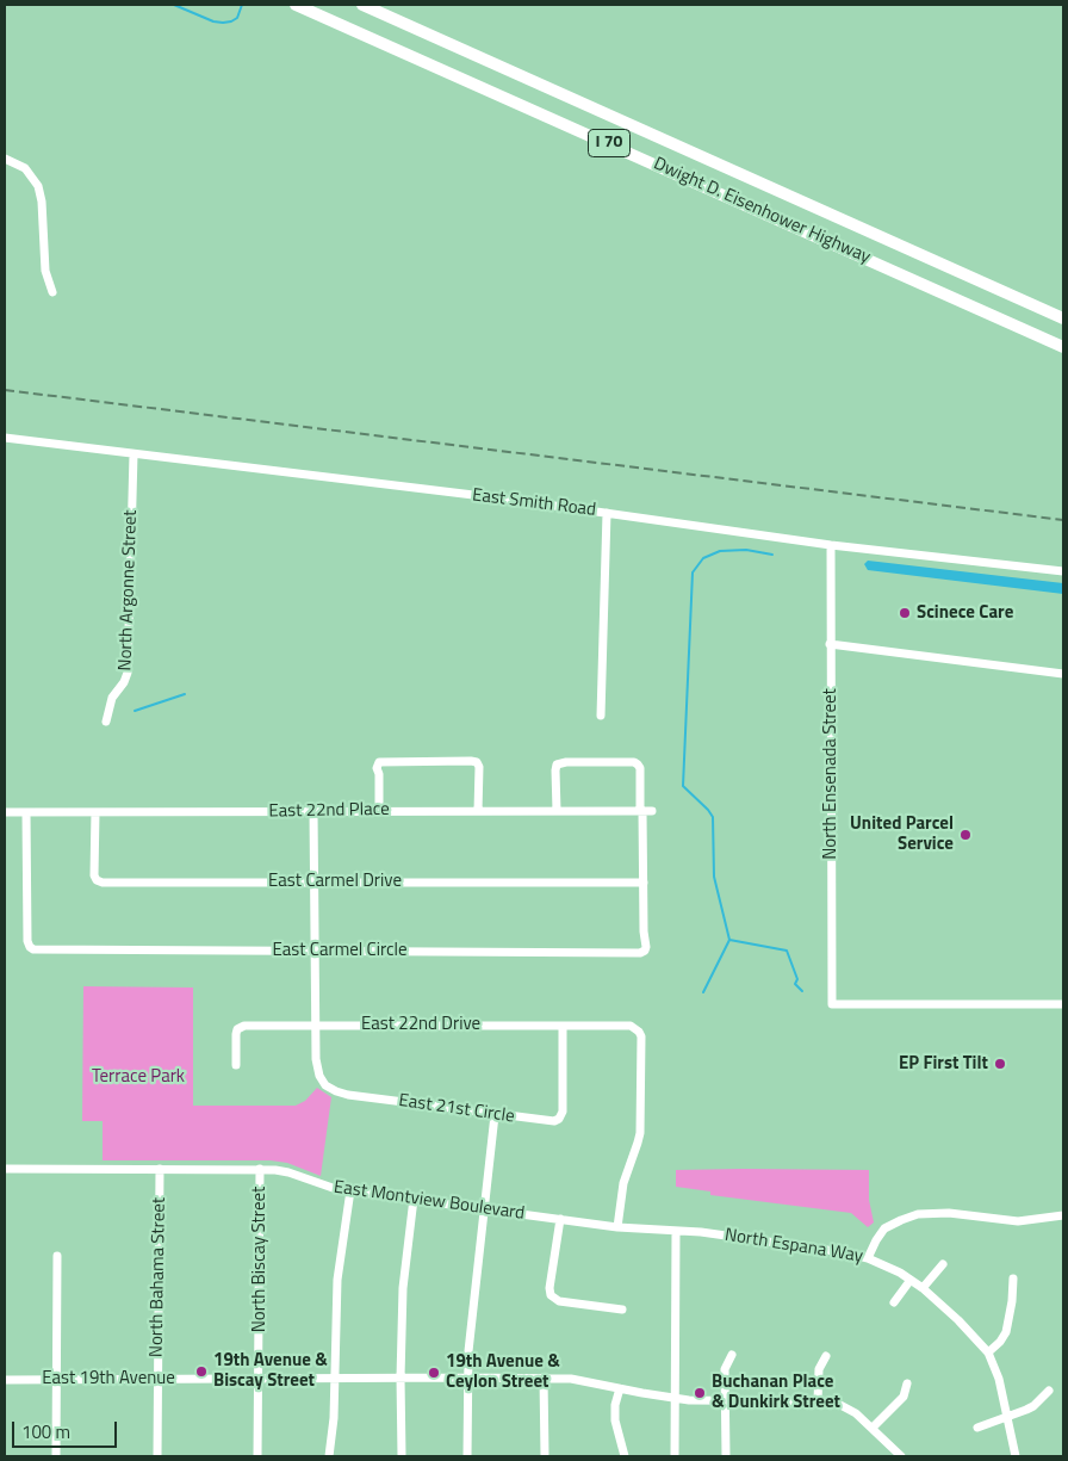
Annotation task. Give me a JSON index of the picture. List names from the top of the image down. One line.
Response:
{"streets":{"highway":["I 70","Dwight D. Eisenhower Highway"],"street":["East Smith Road","North Argonne Street","North Ensenada Street","East 22nd Place","East Carmel Drive","East Carmel Circle","East 22nd Drive","East 21st Circle","East Montview Boulevard","North Espana Way","North Biscay Street","North Bahama Street","East 19th Avenue"]},"crossings":[["East Smith Road","North Argonne Street"],["East Smith Road","North Ensenada Street"],["East 22nd Place","East Carmel Drive"],["East 22nd Place","East Carmel Circle"],["East 22nd Place","East 21st Circle"],["East Carmel Drive","East Carmel Circle"],["East Carmel Drive","East 21st Circle"],["East Carmel Circle","East 21st Circle"],["East 22nd Drive","East 21st Circle"],["East 22nd Drive","East Montview Boulevard"],["East Montview Boulevard","North Espana Way"],["East Montview Boulevard","North Biscay Street"],["East Montview Boulevard","North Bahama Street"],["North Biscay Street","East 19th Avenue"],["North Bahama Street","East 19th Avenue"]],"parks":["Terrace Park"],"places":["Scinece Care","United Parcel Service","EP First Tilt","19th Avenue & Biscay Street","19th Avenue & Ceylon Street","Buchanan Place & Dunkirk Street"],"scale_bar":"100 m"}
